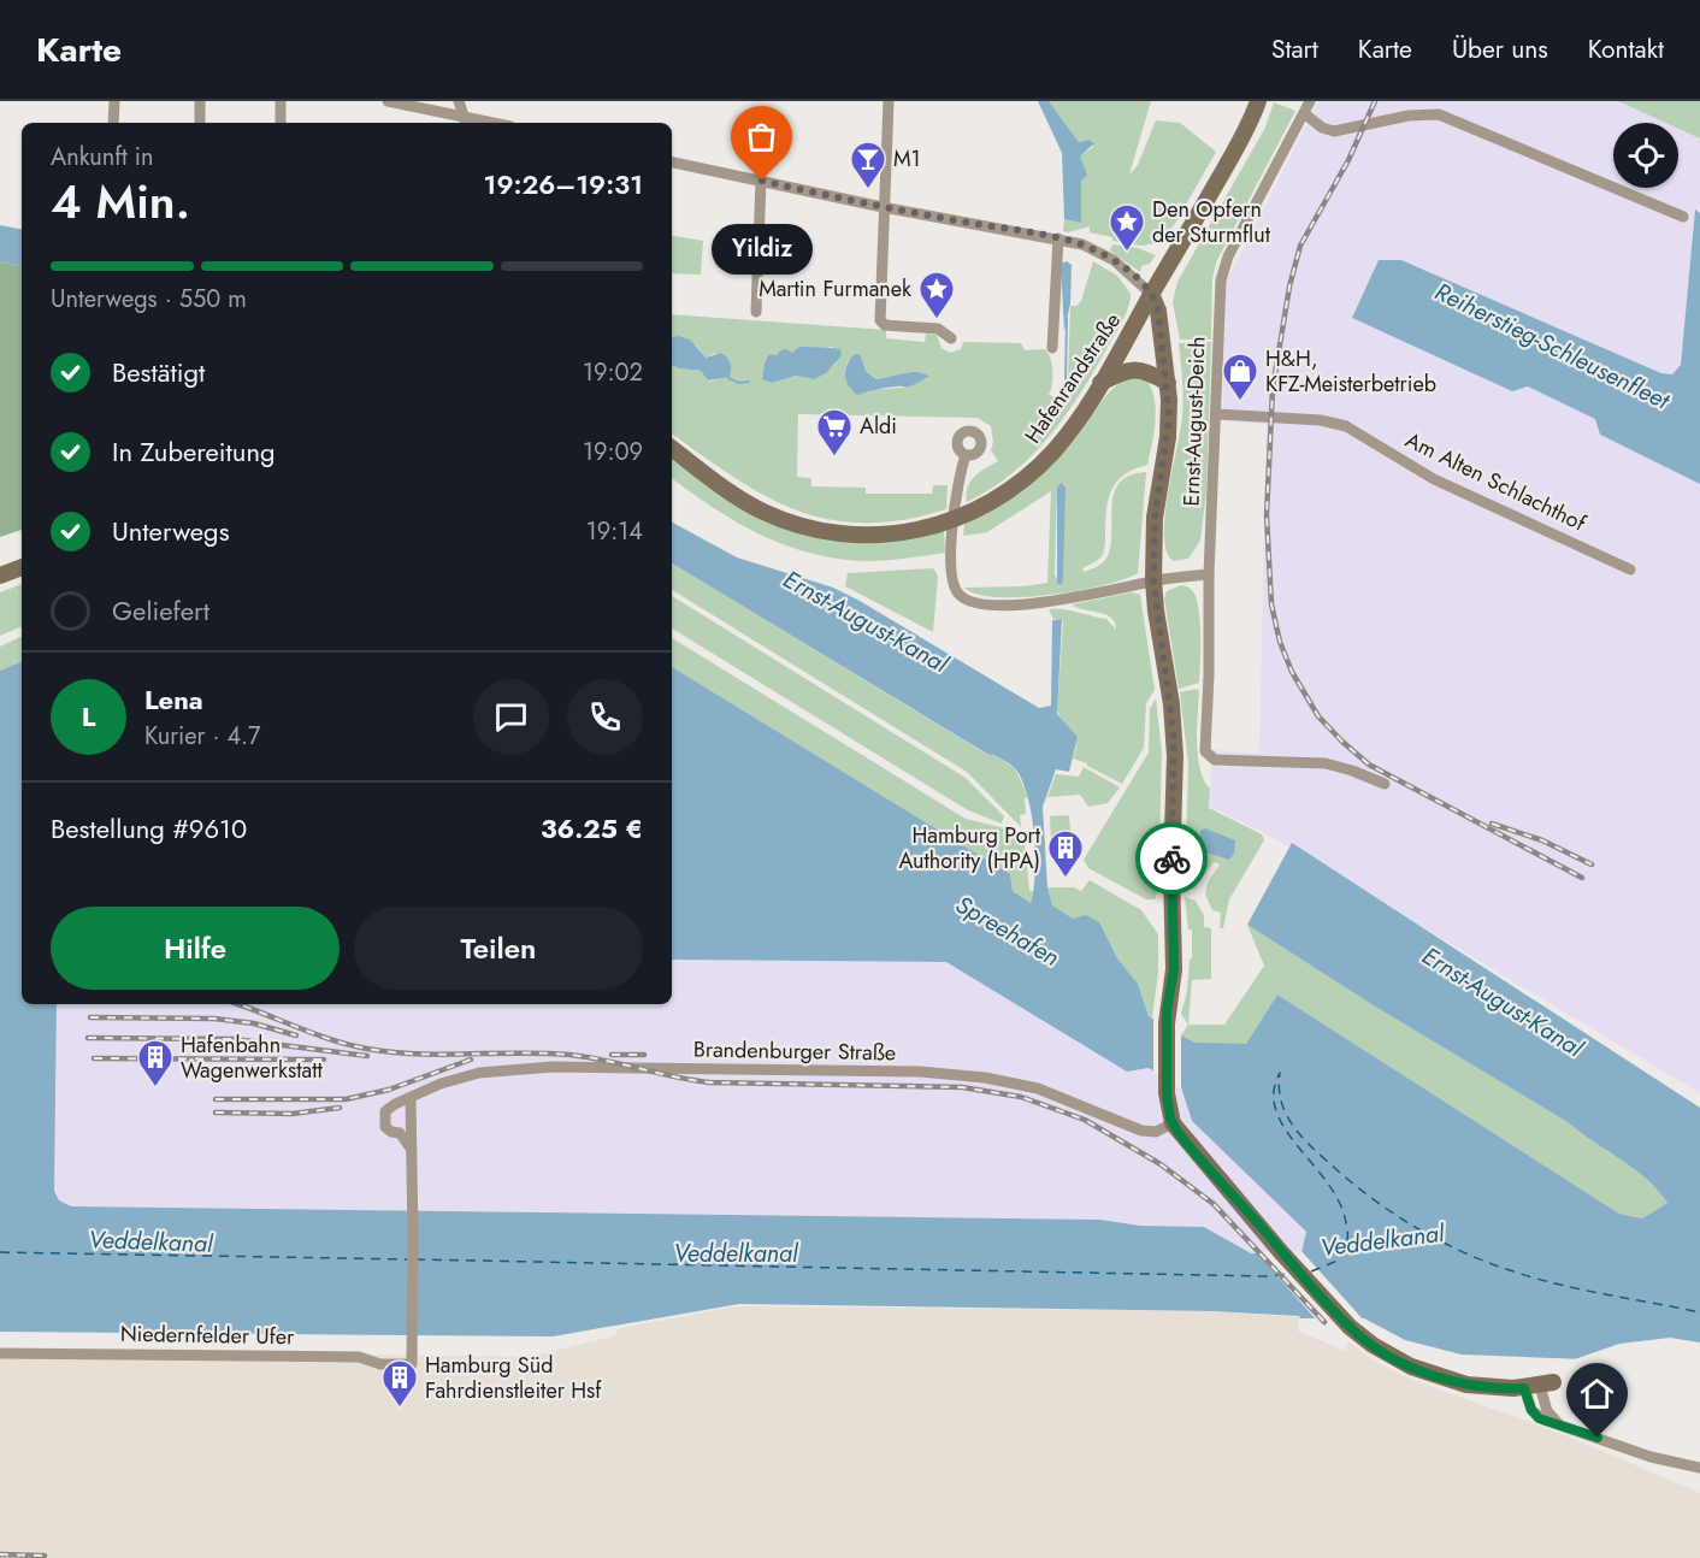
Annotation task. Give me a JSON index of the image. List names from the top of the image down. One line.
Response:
{"streets":{"street":["Hafenrandstraße","Ernst-August-Deich","Am Alten Schlachthof","Brandenburger Straße","Niedernfelder Ufer"]},"crossings":[["Ernst-August-Deich","Am Alten Schlachthof"],["Brandenburger Straße","Niedernfelder Ufer"]],"water":["Reiherstieg-Schleusenfleet","Ernst-August-Kanal","Spreehafen","Veddelkanal"],"places":{"other":["Yildiz"],"bar":["M1"],"place":["Den Opfern der Sturmflut","Martin Furmanek"],"shop":["H&H, KFZ-Meisterbetrieb"],"supermarket":["Aldi"],"building":["Hamburg Port Authority (HPA)","Hafenbahn Wagenwerkstatt","Hamburg Süd Fahrdienstleiter Hsf"]},"page":{"header":"Karte","nav":["Start","Karte","Über uns","Kontakt"],"heading":["4 Min.","Ankunft in","19:26–19:31"],"panel":["Lena","Kurier · 4.7","Bestellung #9610","36.25 €"],"bubble":"Yildiz","bar":"Unterwegs · 550 m","list":[["Bestätigt","19:02"],["In Zubereitung","19:09"],["Unterwegs","19:14"],"Geliefert"],"round":"L","buttons":["Hilfe","Teilen"]}}
